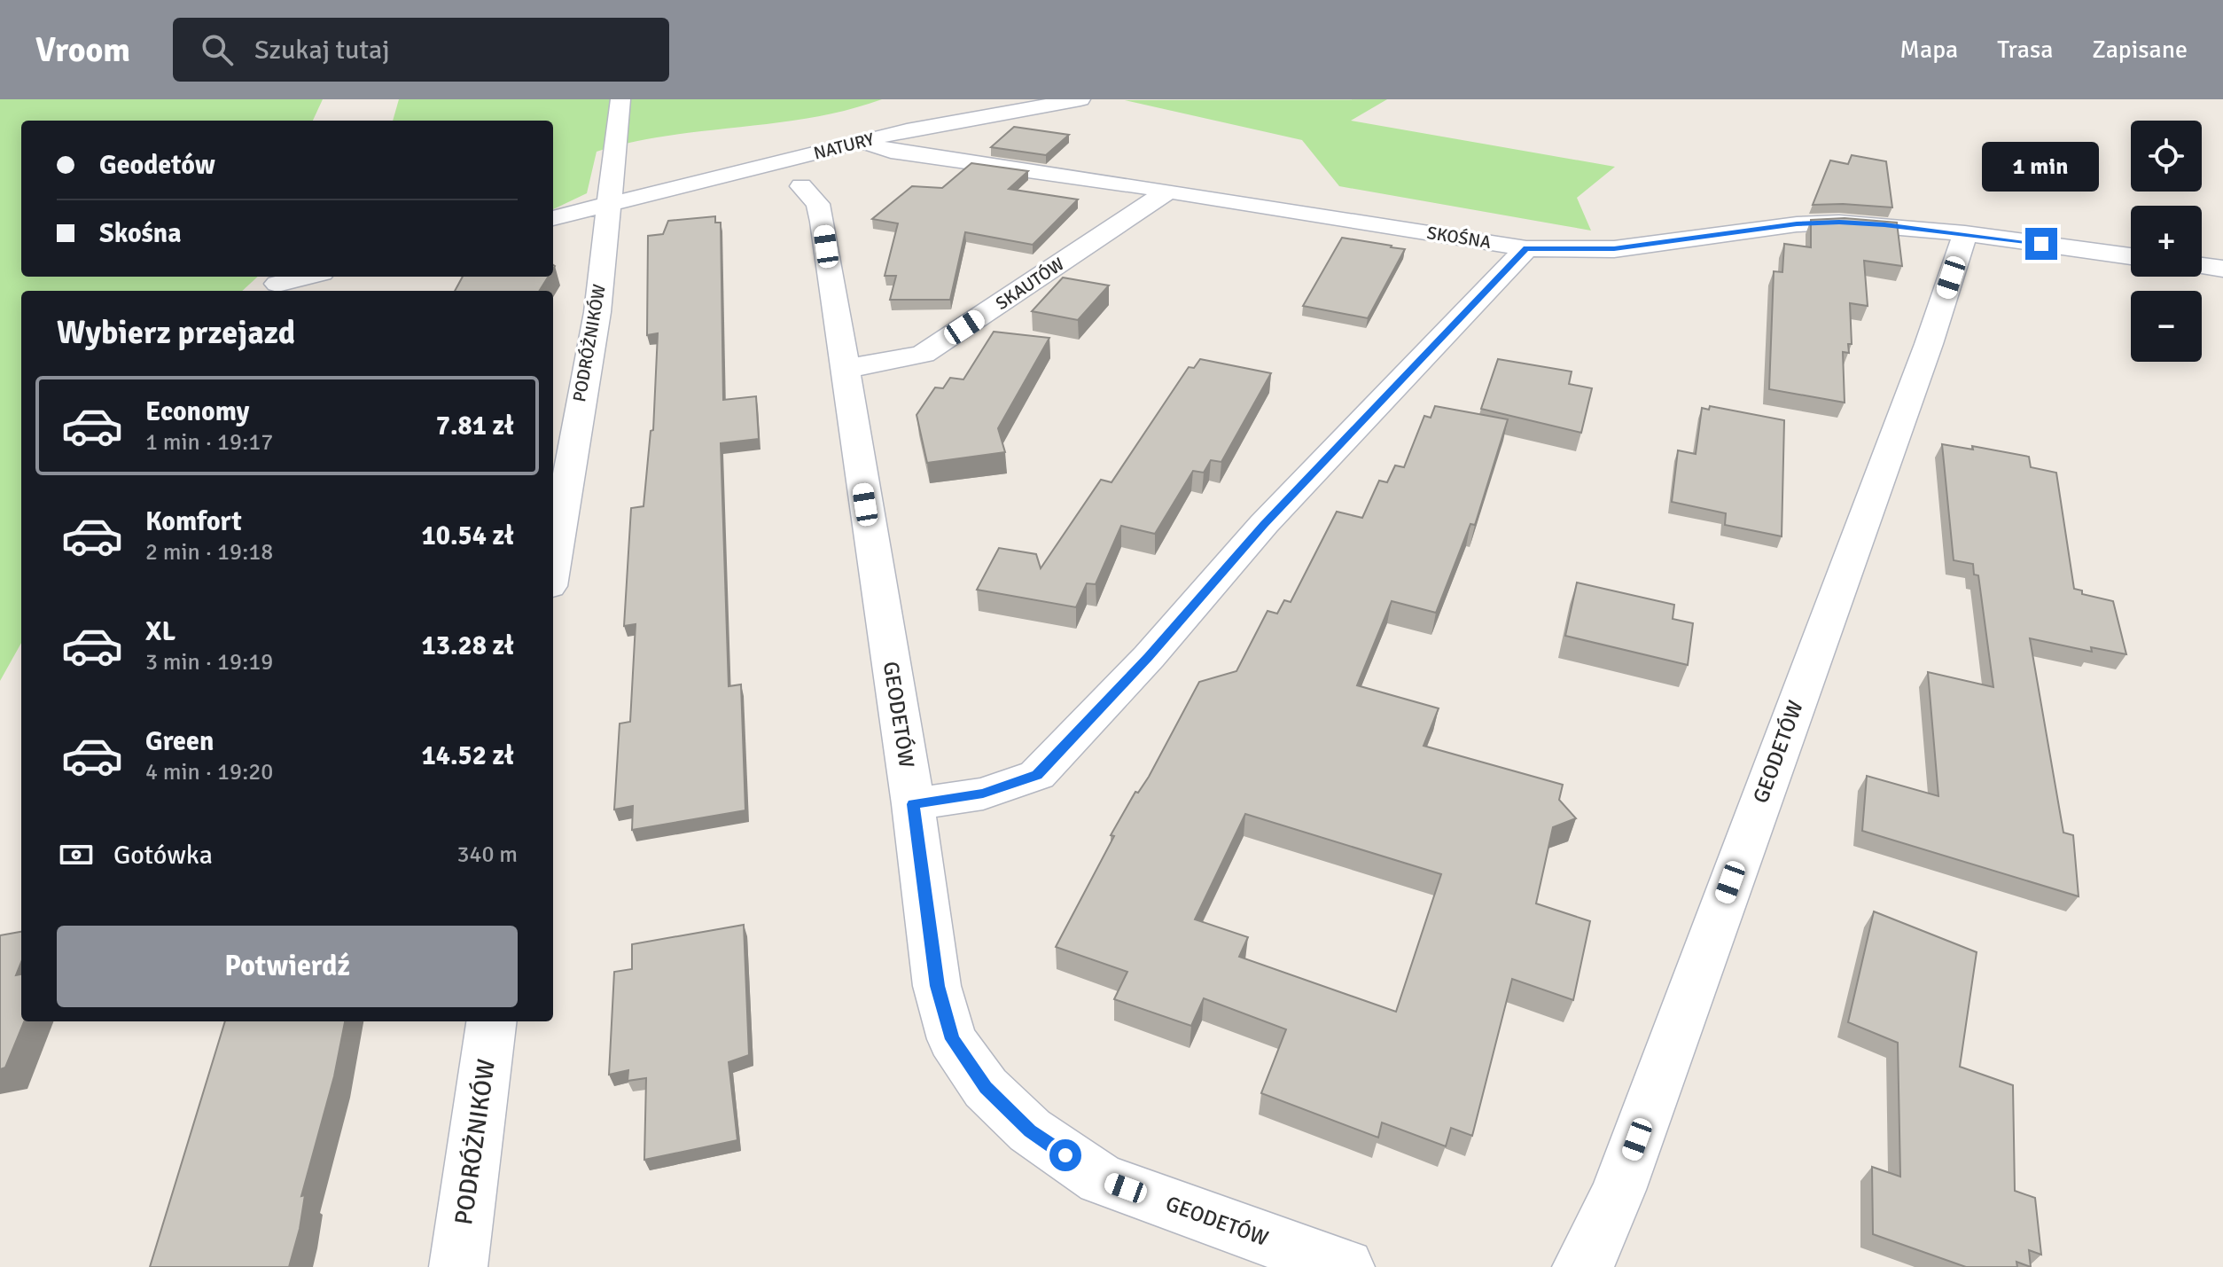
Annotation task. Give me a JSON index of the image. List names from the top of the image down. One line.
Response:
{"streets":{"street":["NATURY","SKOŚNA","SKAUTÓW","PODRÓŻNIKÓW","GEODETÓW"]},"crossings":[["NATURY","SKOŚNA"],["NATURY","PODRÓŻNIKÓW"],["SKOŚNA","SKAUTÓW"],["SKOŚNA","GEODETÓW"],["SKAUTÓW","GEODETÓW"]],"page":{"header":"Vroom","search":"Szukaj tutaj","nav":["Mapa","Trasa","Zapisane"],"map_buttons":["+","−"],"banner":["Geodetów","Skośna"],"bubble":"1 min","heading":"Wybierz przejazd","list":[{"name":"Economy","note":"1 min · 19:17","value":"7.81 zł"},{"name":"Komfort","note":"2 min · 19:18","value":"10.54 zł"},{"name":"XL","note":"3 min · 19:19","value":"13.28 zł"},{"name":"Green","note":"4 min · 19:20","value":"14.52 zł"}],"pay":["Gotówka","340 m"],"buttons":"Potwierdź"}}
